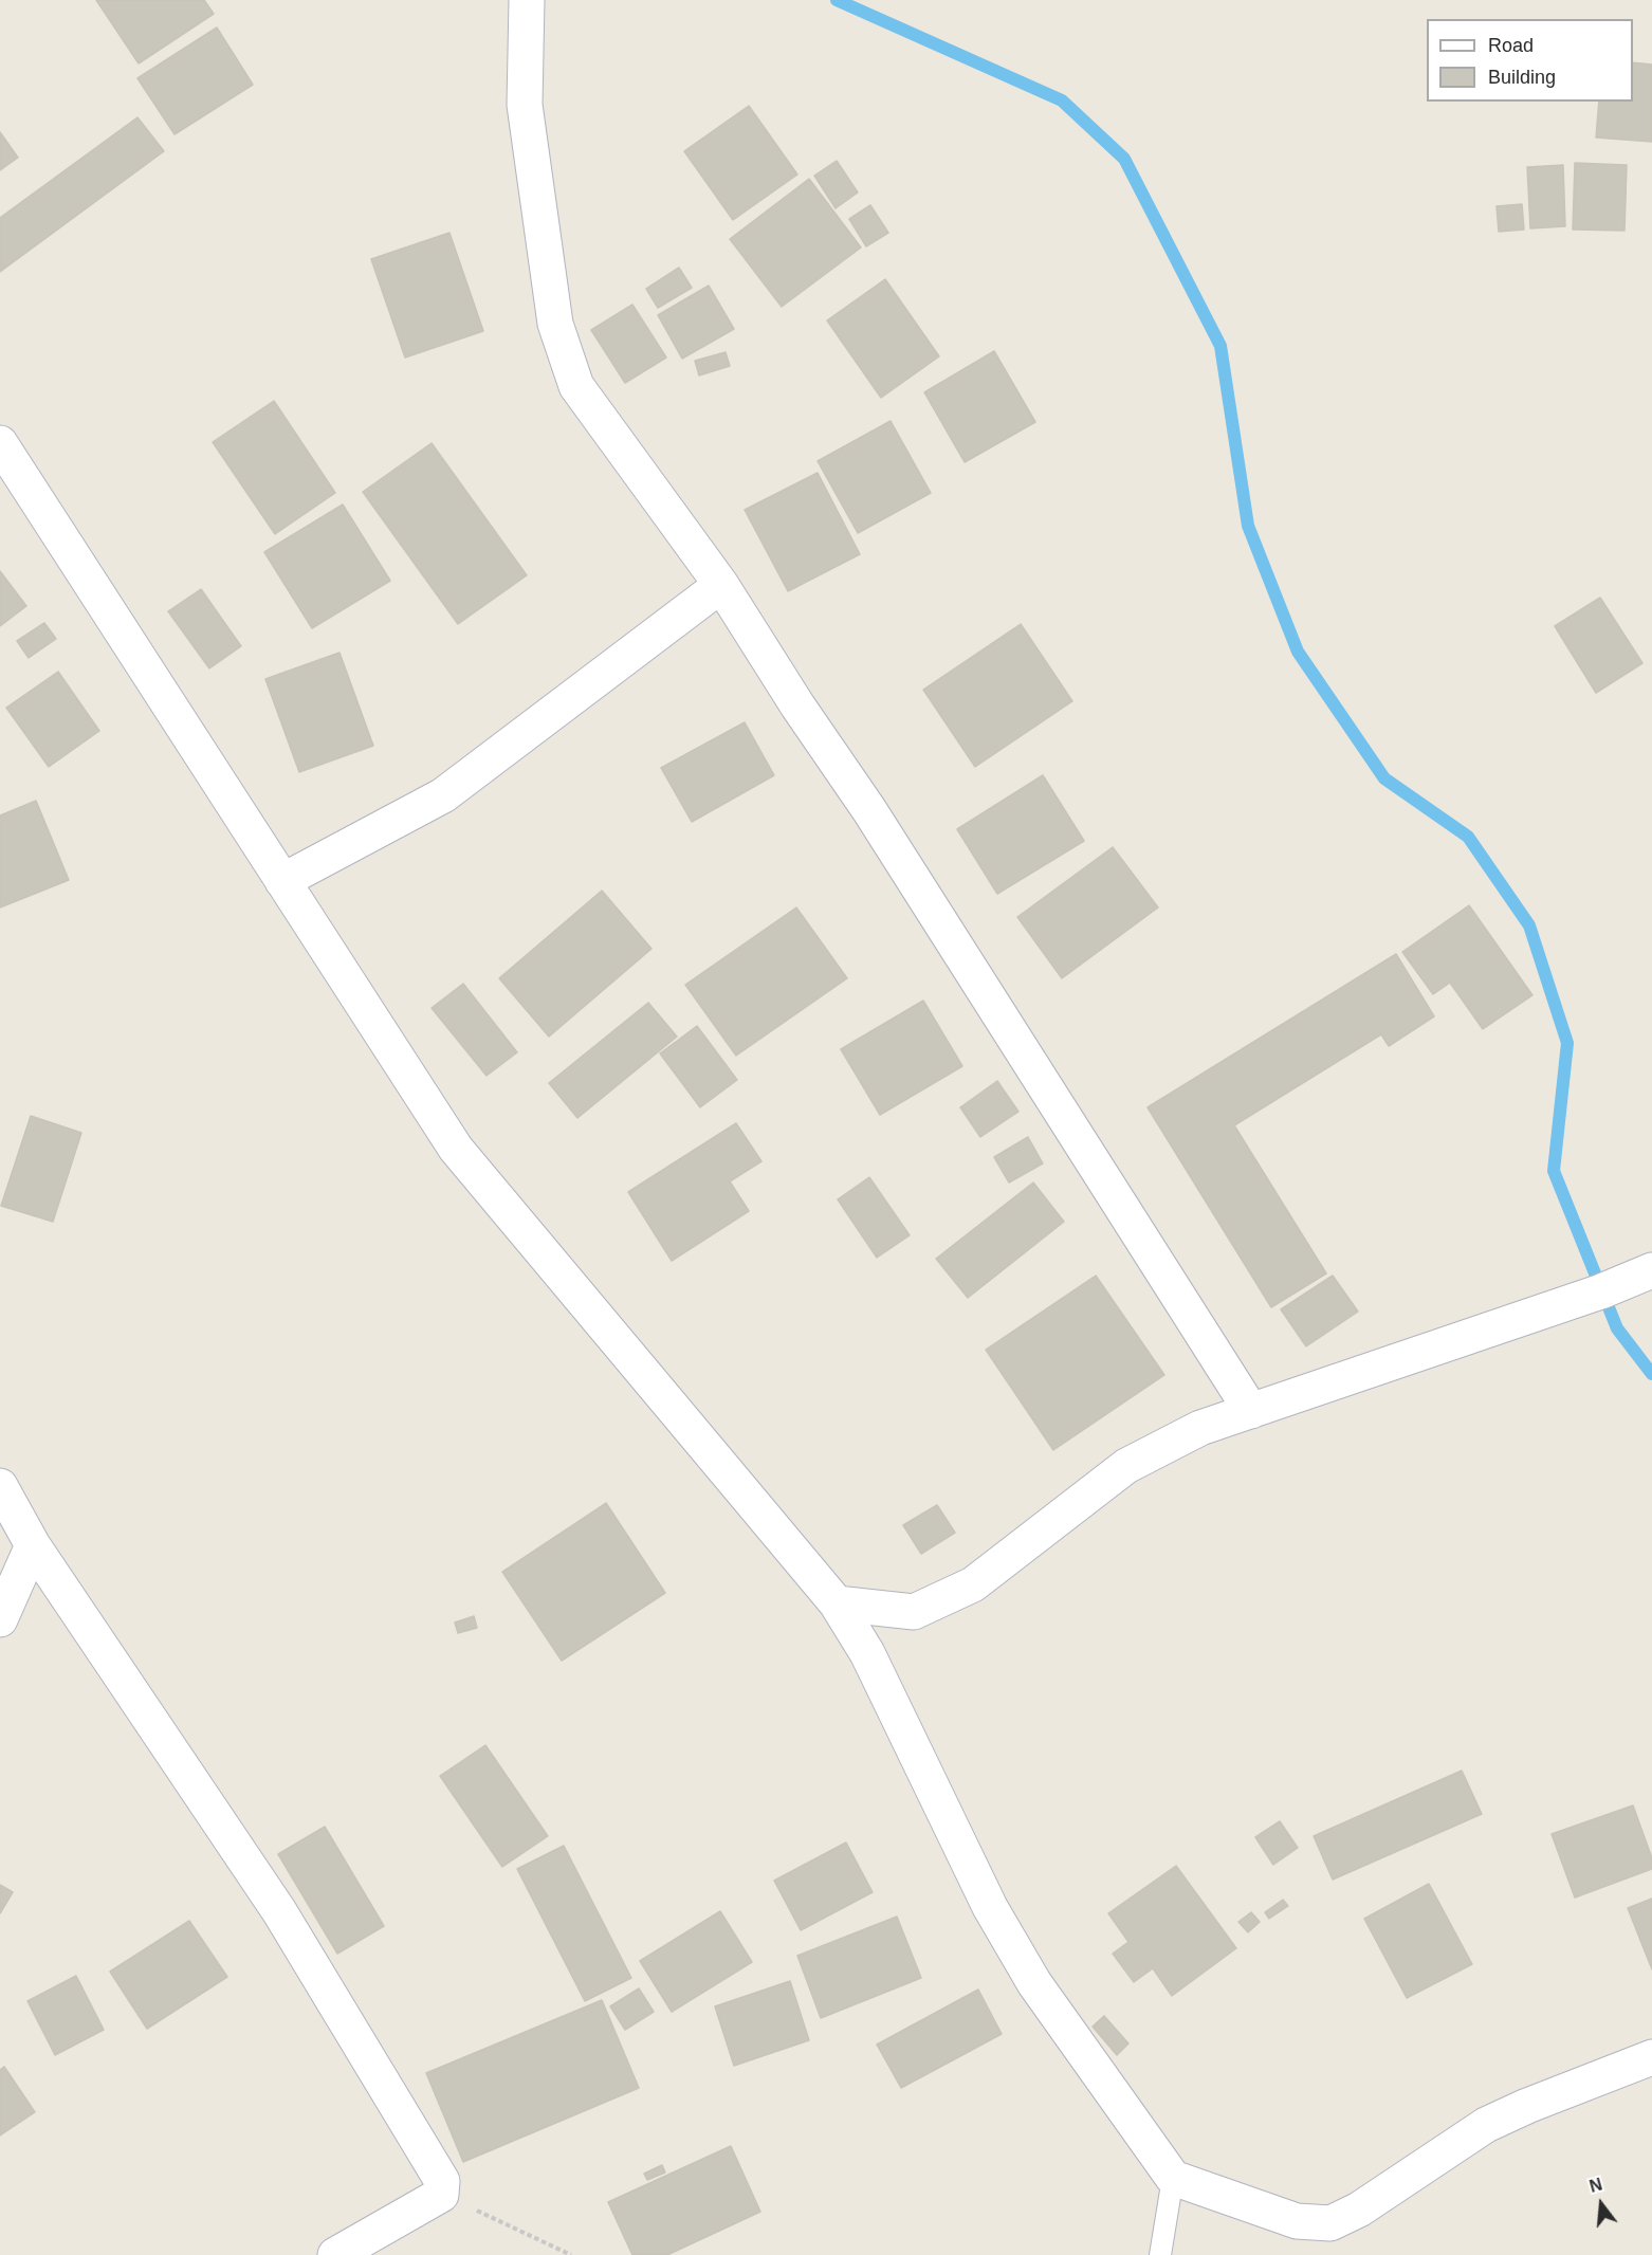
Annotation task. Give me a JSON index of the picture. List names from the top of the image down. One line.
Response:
{"legend":["Road","Building"],"north":"top"}
